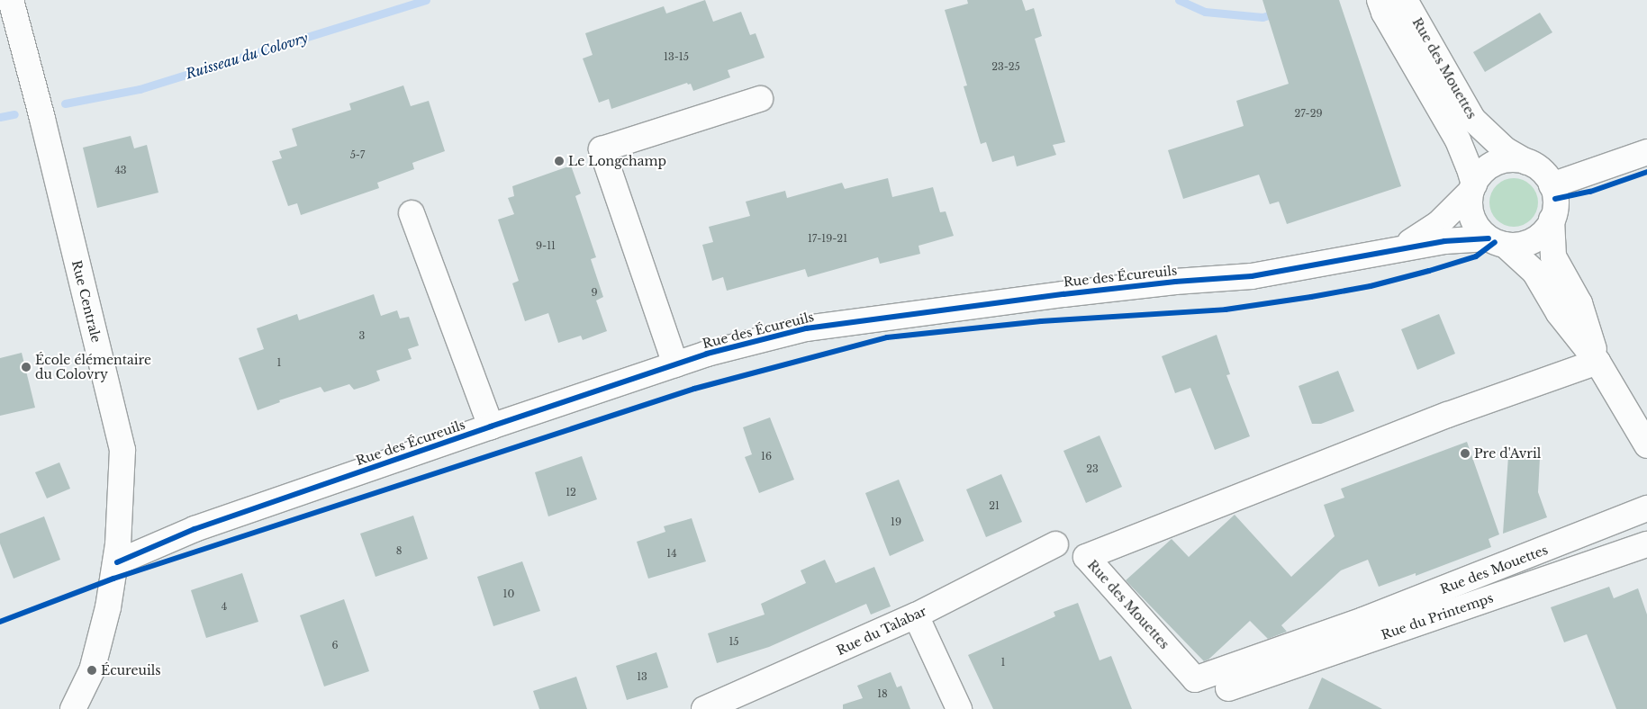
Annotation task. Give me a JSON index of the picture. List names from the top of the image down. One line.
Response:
{"streets":{"street":["Rue des Mouettes","Rue des Écureuils","Rue Centrale","Rue du Printemps","Rue du Talabar"]},"crossings":[["Rue des Mouettes","Rue des Écureuils"],["Rue des Écureuils","Rue Centrale"]],"water":["Ruisseau du Colovry"],"places":["Le Longchamp","École élémentaire du Colovry","Pre d'Avril","Écureuils"],"house_numbers":["13-15","23-25","27-29","5-7","43","17-19-21","9-11","9","3","1","16","23","12","21","19","8","14","10","4","15","6","1","13","18"]}
